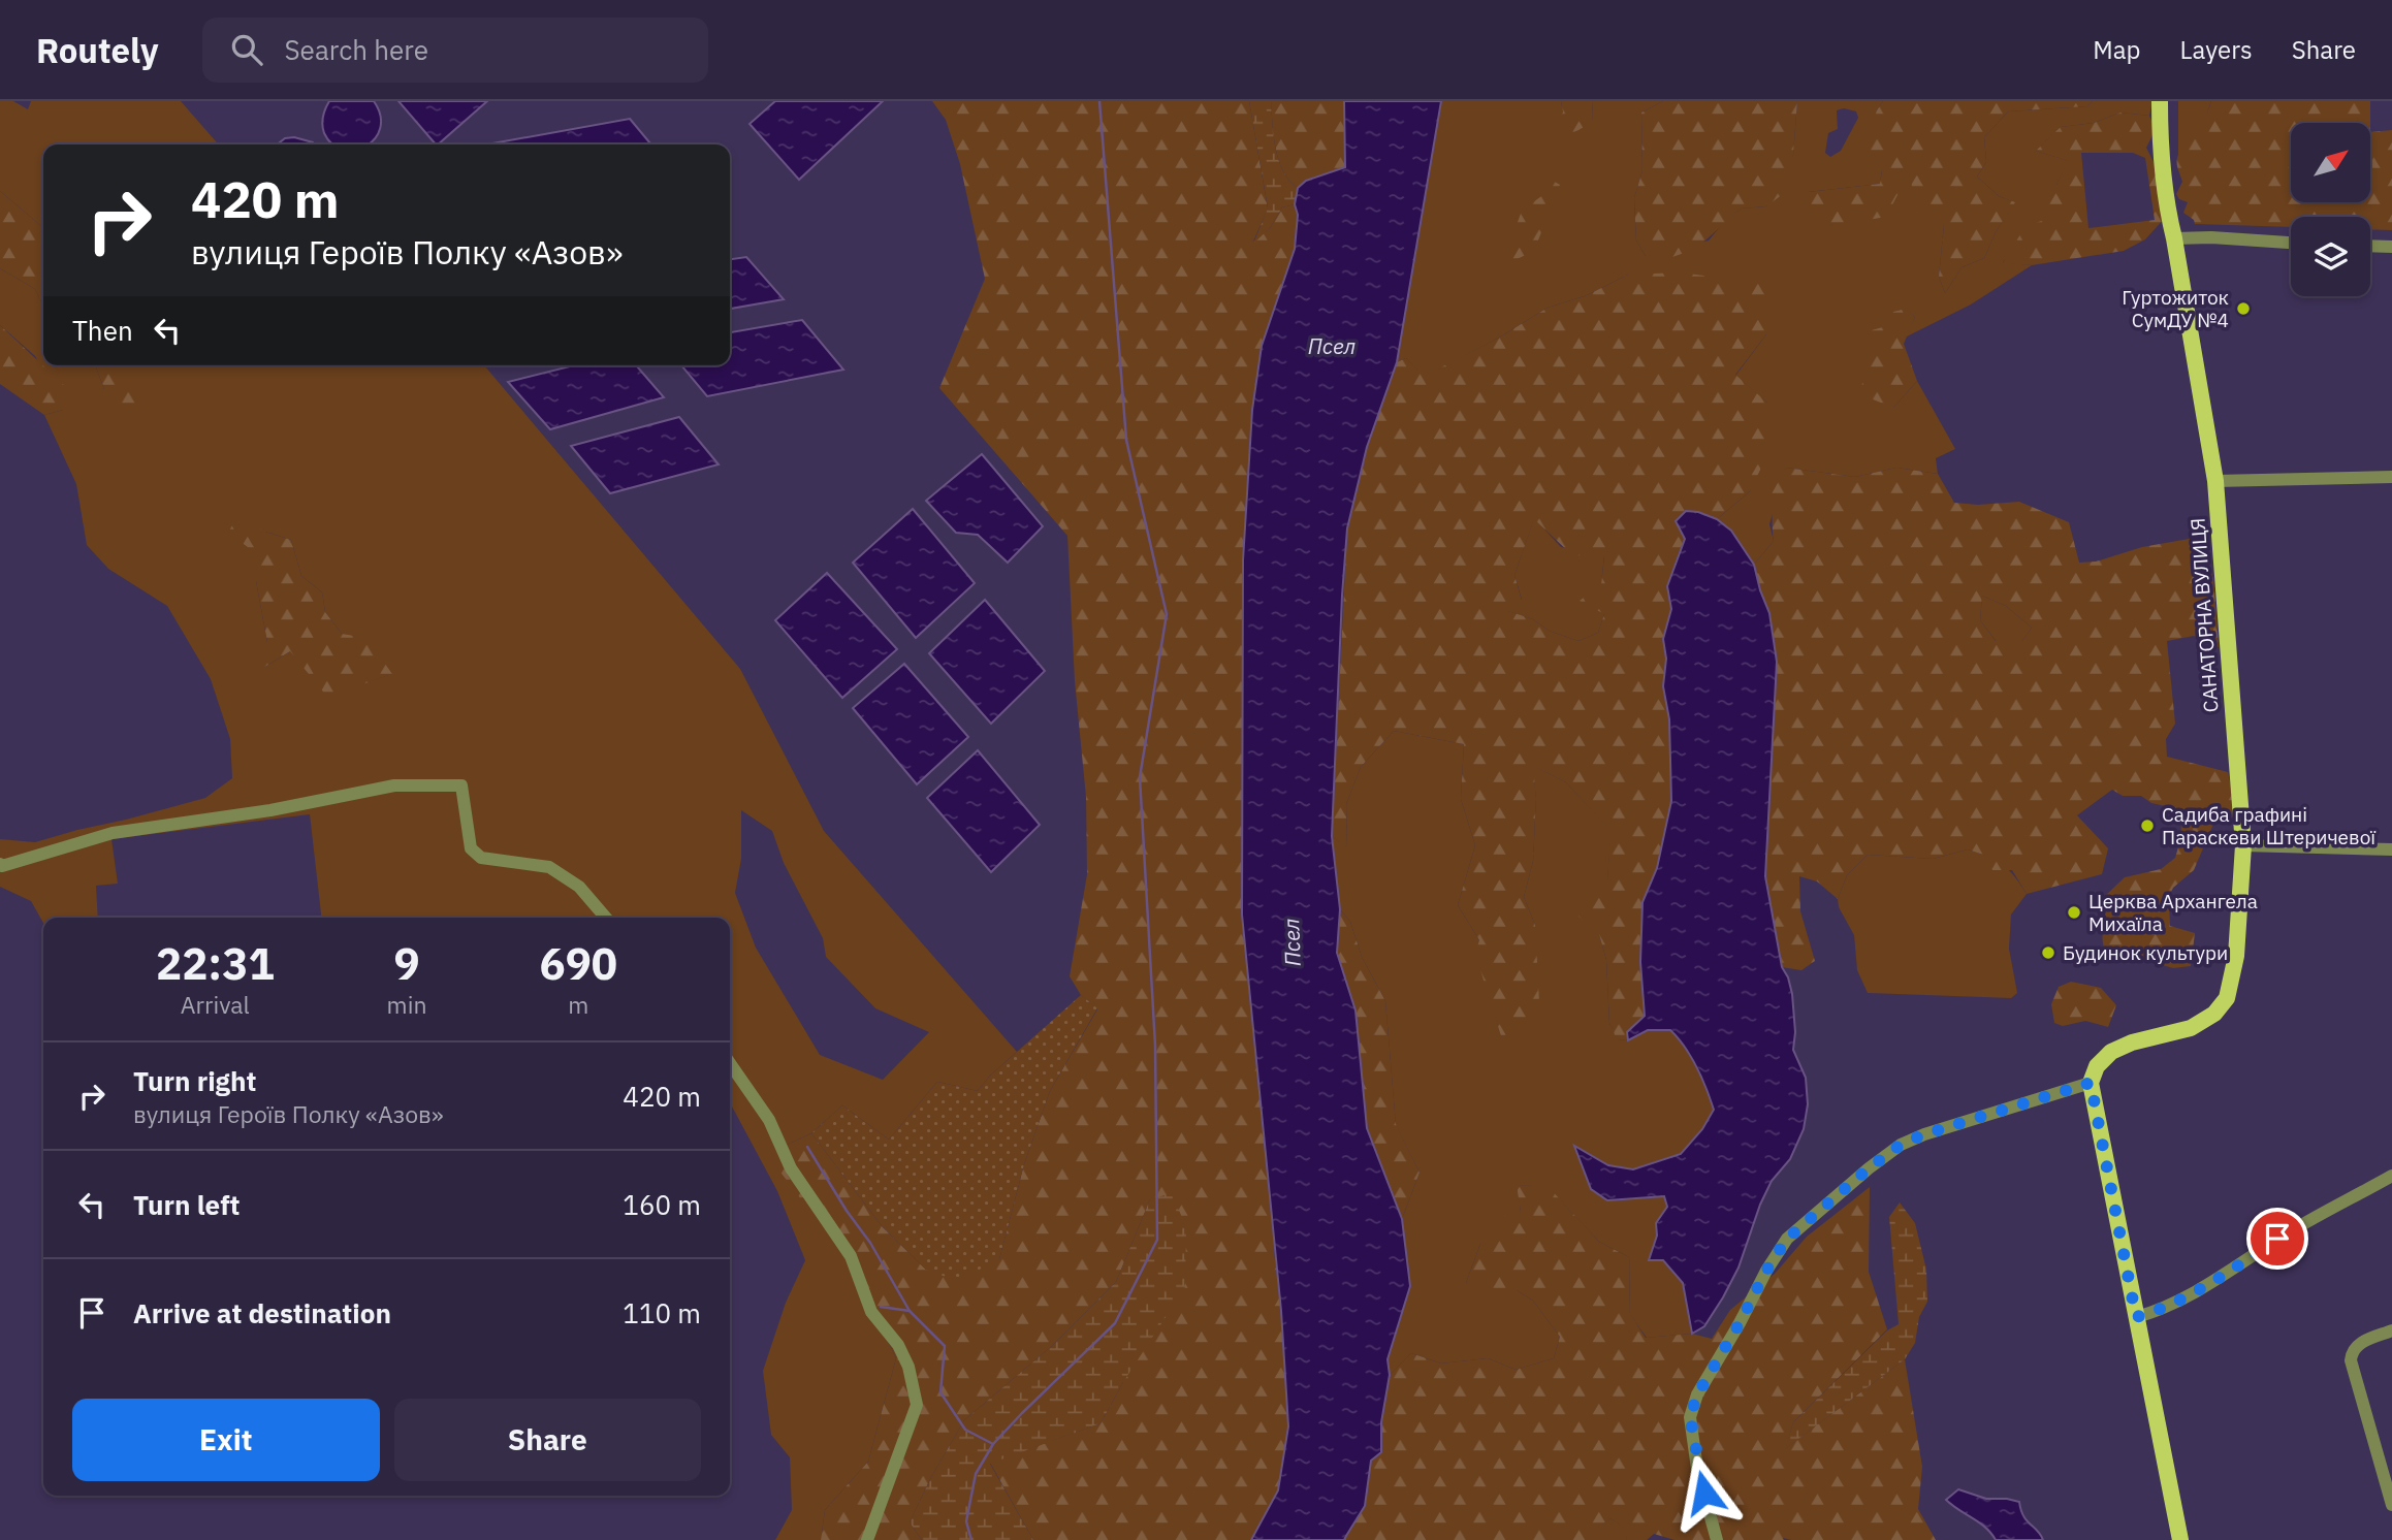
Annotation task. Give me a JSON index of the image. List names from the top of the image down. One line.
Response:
{"streets":{"main road":["САНАТОРНА ВУЛИЦЯ"]},"water":["Псел"],"places":["Гуртожиток СумДУ №4","Садиба графині Параскеви Штеричевої","Церква Архангела Михаїла","Будинок культури"],"north":"top right","page":{"header":"Routely","search":"Search here","nav":["Map","Layers","Share"],"turn":["420 m","вулиця Героїв Полку «Азов»"],"then":"Then","eta":["22:31","Arrival","9","min","690","m"],"list":[{"name":"Turn right","note":"вулиця Героїв Полку «Азов»","value":"420 m"},{"name":"Turn left","value":"160 m"},{"name":"Arrive at destination","value":"110 m"}],"buttons":["Exit","Share"]}}
